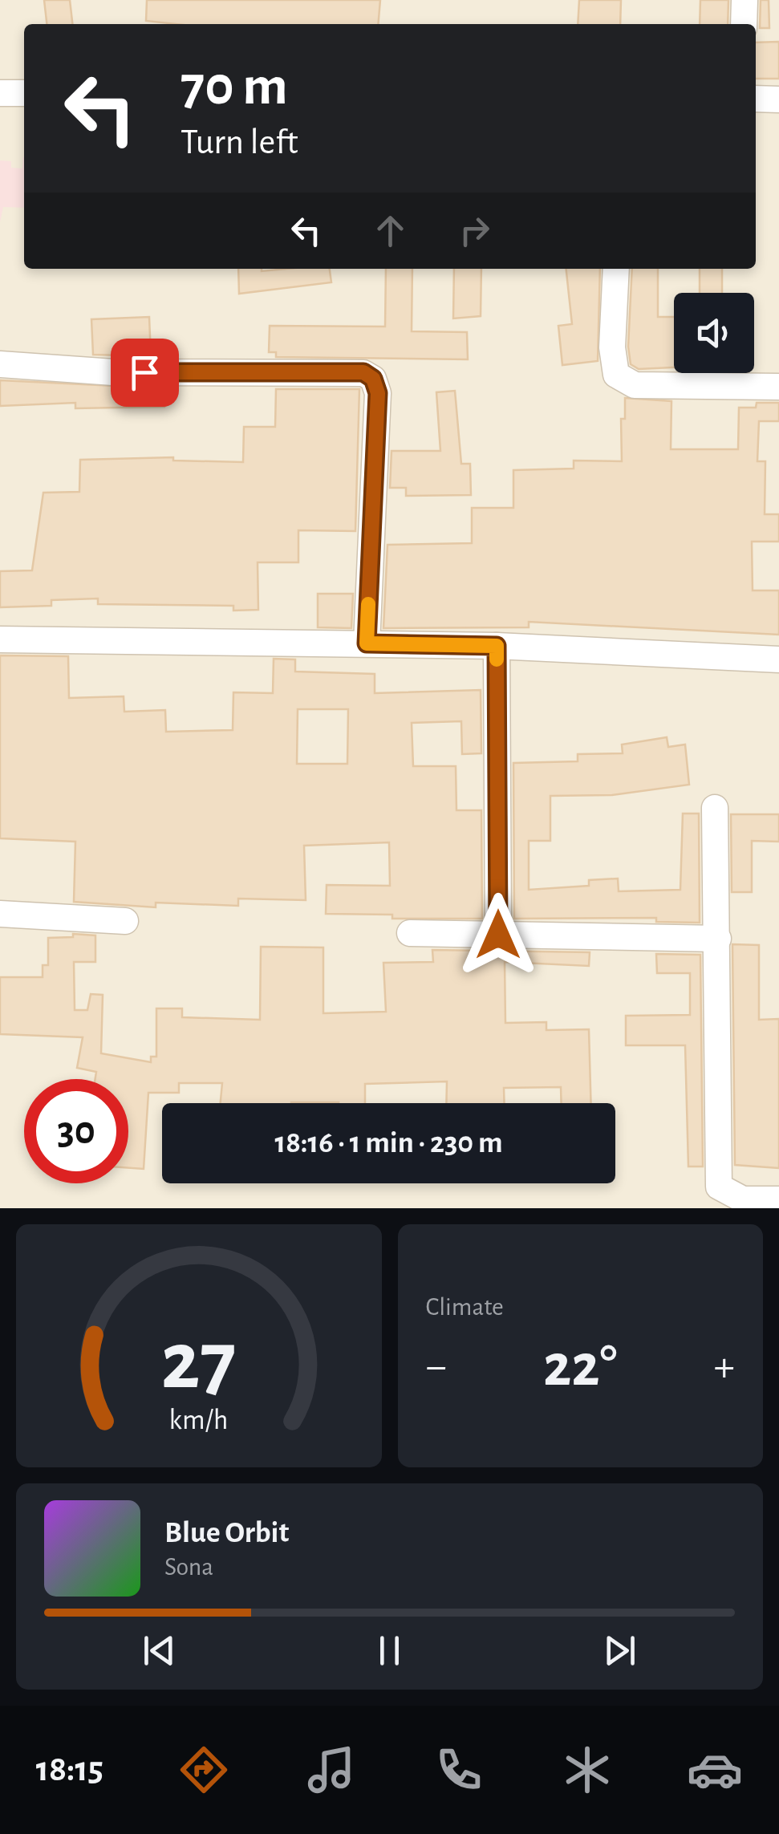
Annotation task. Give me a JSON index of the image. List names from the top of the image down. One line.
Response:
{"page":{"turn":["70 m","Turn left"],"limit":"30","trip":"18:16 · 1 min · 230 m","tile":"Climate","heat":["−","22°","+"],"song":["Blue Orbit","Sona"],"tabs":"18:15","gauge":["27","km/h"]}}
